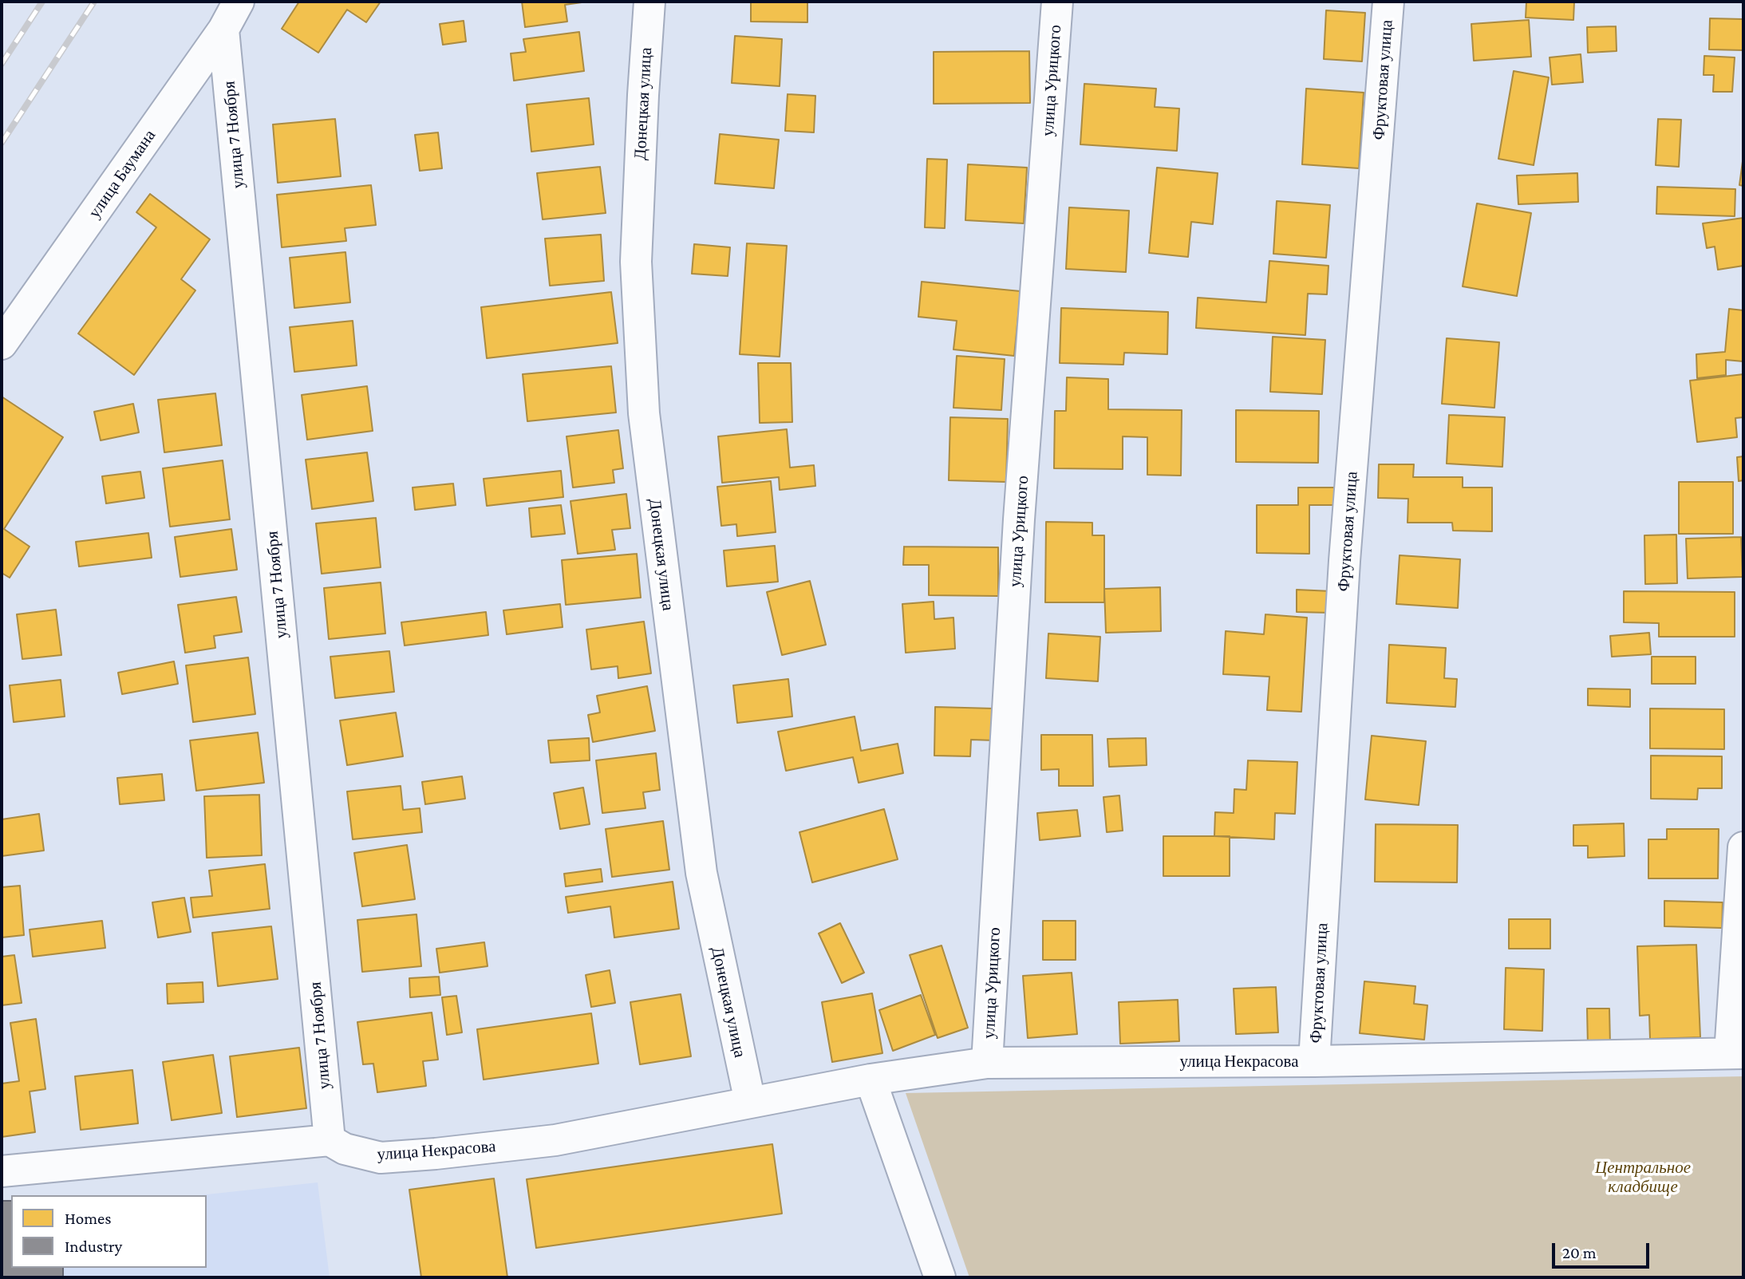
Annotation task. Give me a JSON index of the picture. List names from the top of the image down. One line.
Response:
{"streets":{"street":["Фруктовая улица","улица Урицкого","Донецкая улица","улица 7 Ноября","улица Баумана","улица Некрасова"]},"crossings":[["Фруктовая улица","улица Некрасова"],["улица Урицкого","улица Некрасова"],["Донецкая улица","улица Некрасова"],["улица 7 Ноября","улица Баумана"],["улица 7 Ноября","улица Некрасова"]],"parks":["Центральное кладбище"],"legend":["Homes","Industry"],"scale_bar":"20 m"}
